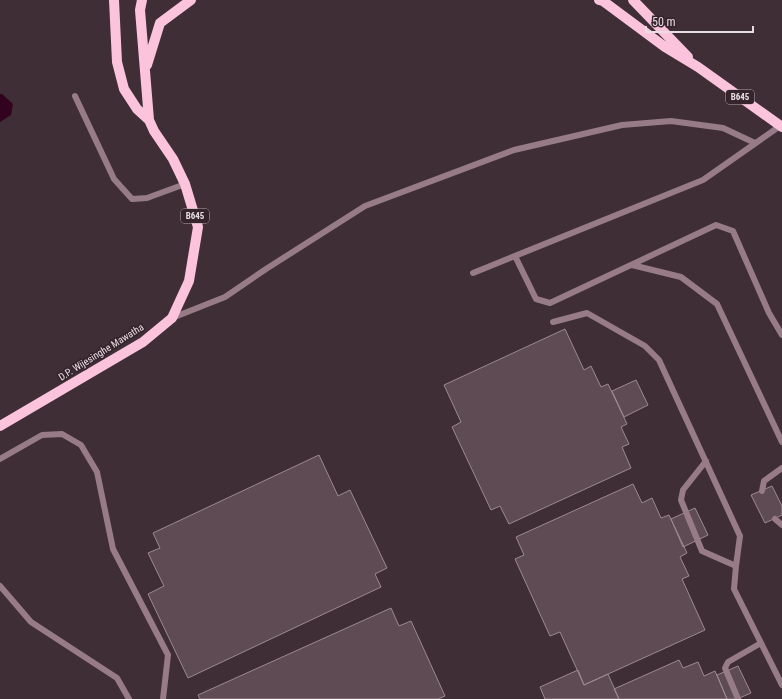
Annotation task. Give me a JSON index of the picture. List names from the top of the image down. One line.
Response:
{"streets":{"main road":["B645","D.P. Wijesinghe Mawatha"]},"scale_bar":"50 m"}
